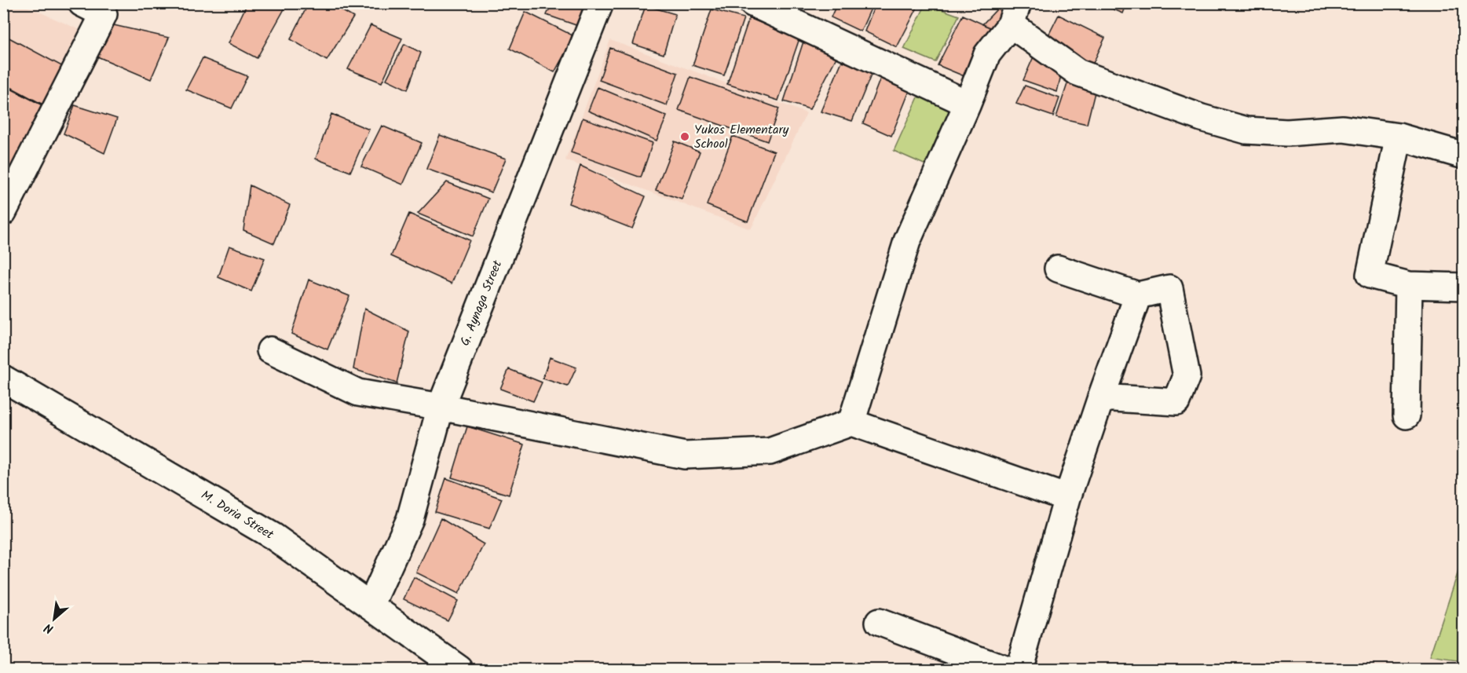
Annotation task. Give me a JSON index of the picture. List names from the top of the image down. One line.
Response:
{"streets":{"street":["G. Aynaga Street","M. Doria Street"]},"crossings":[["G. Aynaga Street","M. Doria Street"]],"places":["Yukos Elementary School"],"north":"bottom left"}
